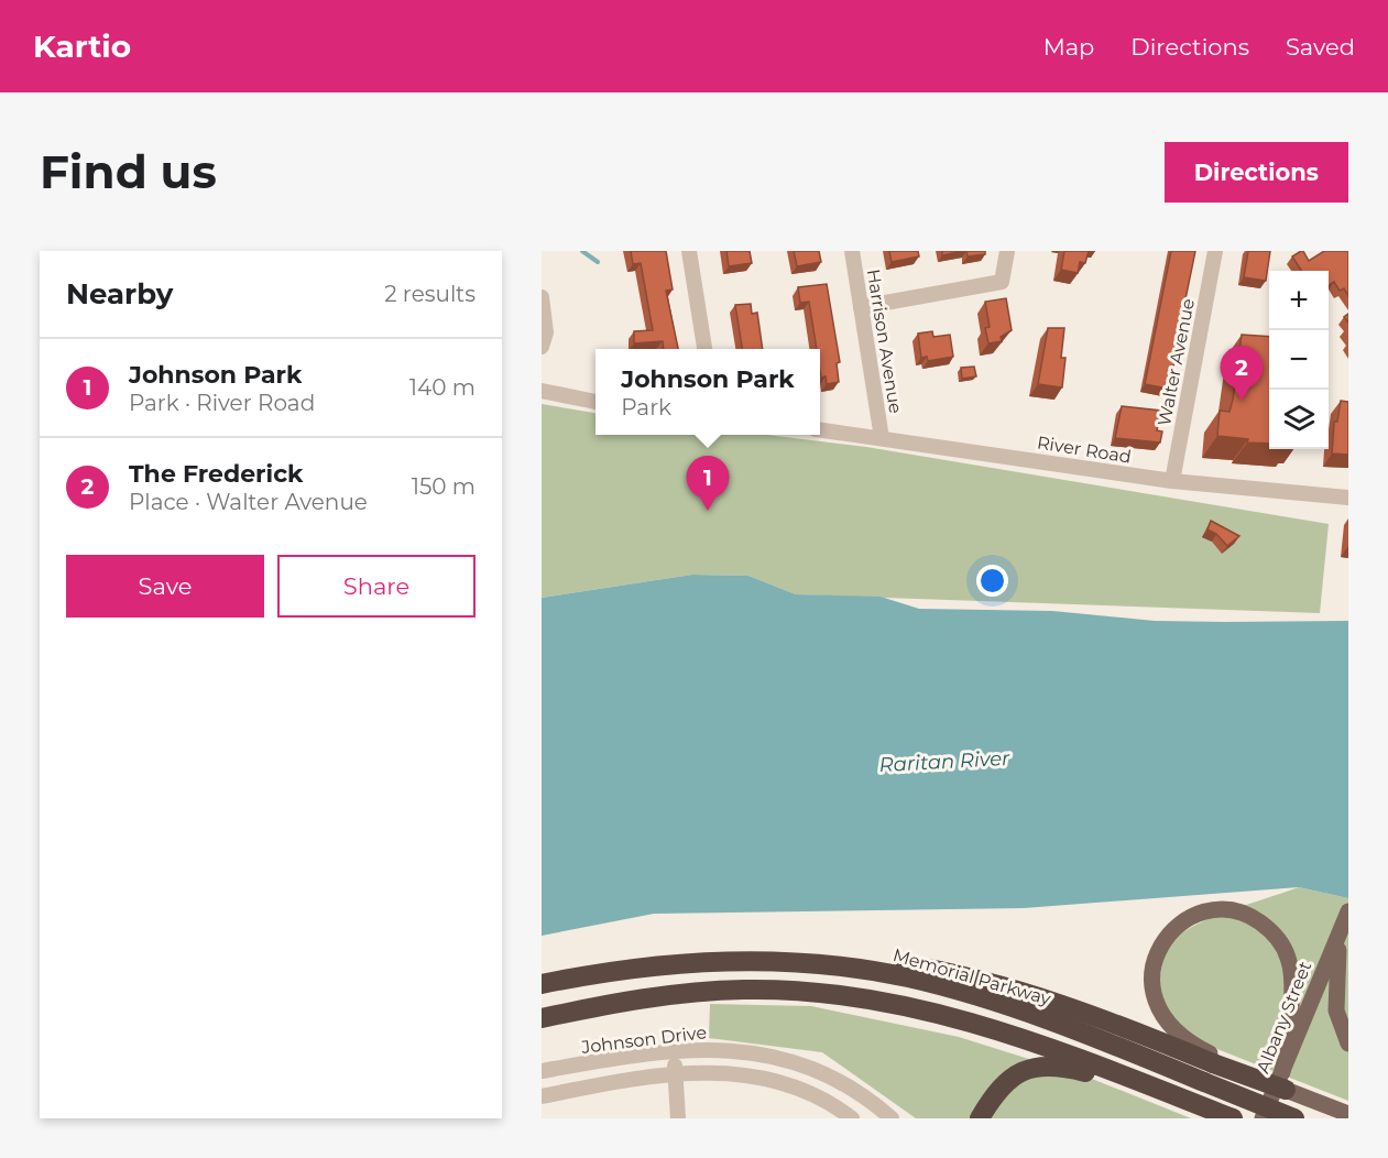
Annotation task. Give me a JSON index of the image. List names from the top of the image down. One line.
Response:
{"streets":{"highway":["Memorial Parkway"],"main road":["Albany Street"],"street":["Harrison Avenue","Walter Avenue","River Road","Johnson Drive"]},"crossings":[["Harrison Avenue","River Road"],["Walter Avenue","River Road"]],"water":["Raritan River"],"page":{"header":"Kartio","nav":["Map","Directions","Saved"],"buttons":["Directions",["Save","Share"]],"title":"Find us","heading":["Nearby","2 results"],"map_buttons":["+","−"],"list":[{"mark":"1","name":"Johnson Park","note":"Park · River Road","value":"140 m"},{"mark":"2","name":"The Frederick","note":"Place · Walter Avenue","value":"150 m"}],"pins":["2","1"],"popup":["Johnson Park","Park"]}}
